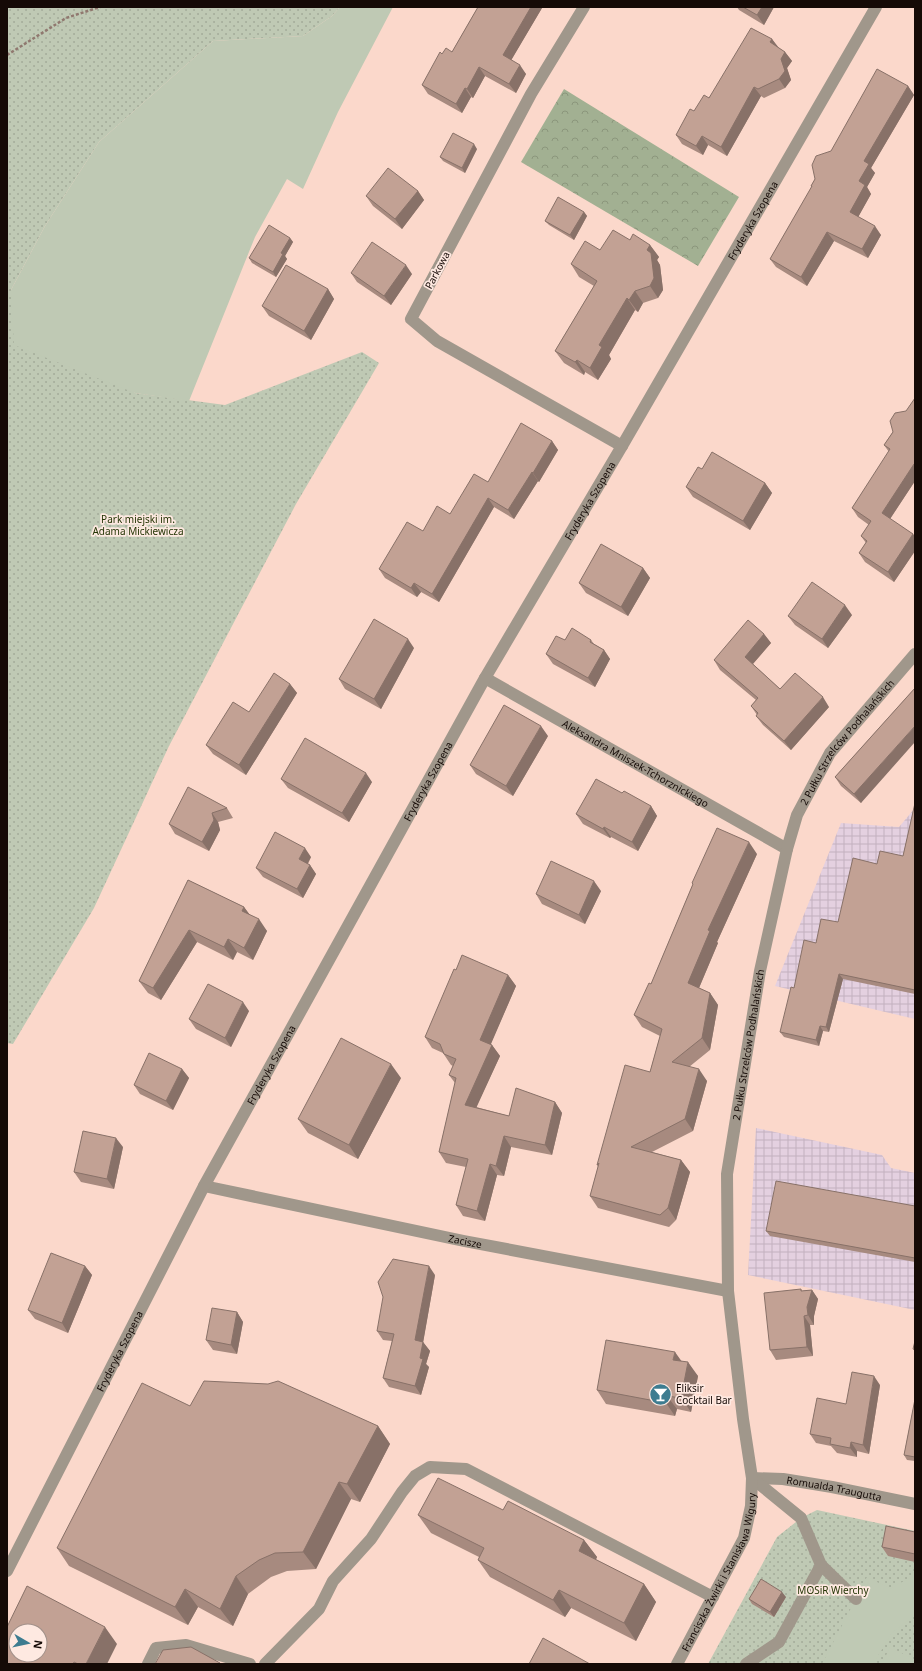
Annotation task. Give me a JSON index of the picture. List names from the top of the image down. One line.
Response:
{"streets":{"street":["Fryderyka Szopena","Parkowa","2 Pułku Strzelców Podhalańskich","Aleksandra Mniszek-Tchorznickiego","Zacisze","Romualda Traugutta","Franciszka Żwirki i Stanisława Wigury"]},"crossings":[["Fryderyka Szopena","Parkowa"],["Fryderyka Szopena","Aleksandra Mniszek-Tchorznickiego"],["Fryderyka Szopena","Zacisze"],["2 Pułku Strzelców Podhalańskich","Aleksandra Mniszek-Tchorznickiego"],["2 Pułku Strzelców Podhalańskich","Zacisze"],["2 Pułku Strzelców Podhalańskich","Romualda Traugutta"],["2 Pułku Strzelców Podhalańskich","Franciszka Żwirki i Stanisława Wigury"],["Romualda Traugutta","Franciszka Żwirki i Stanisława Wigury"]],"parks":["Park miejski im. Adama Mickiewicza","MOSiR Wierchy"],"places":{"bar":["Eliksir Cocktail Bar"]},"north":"right"}
